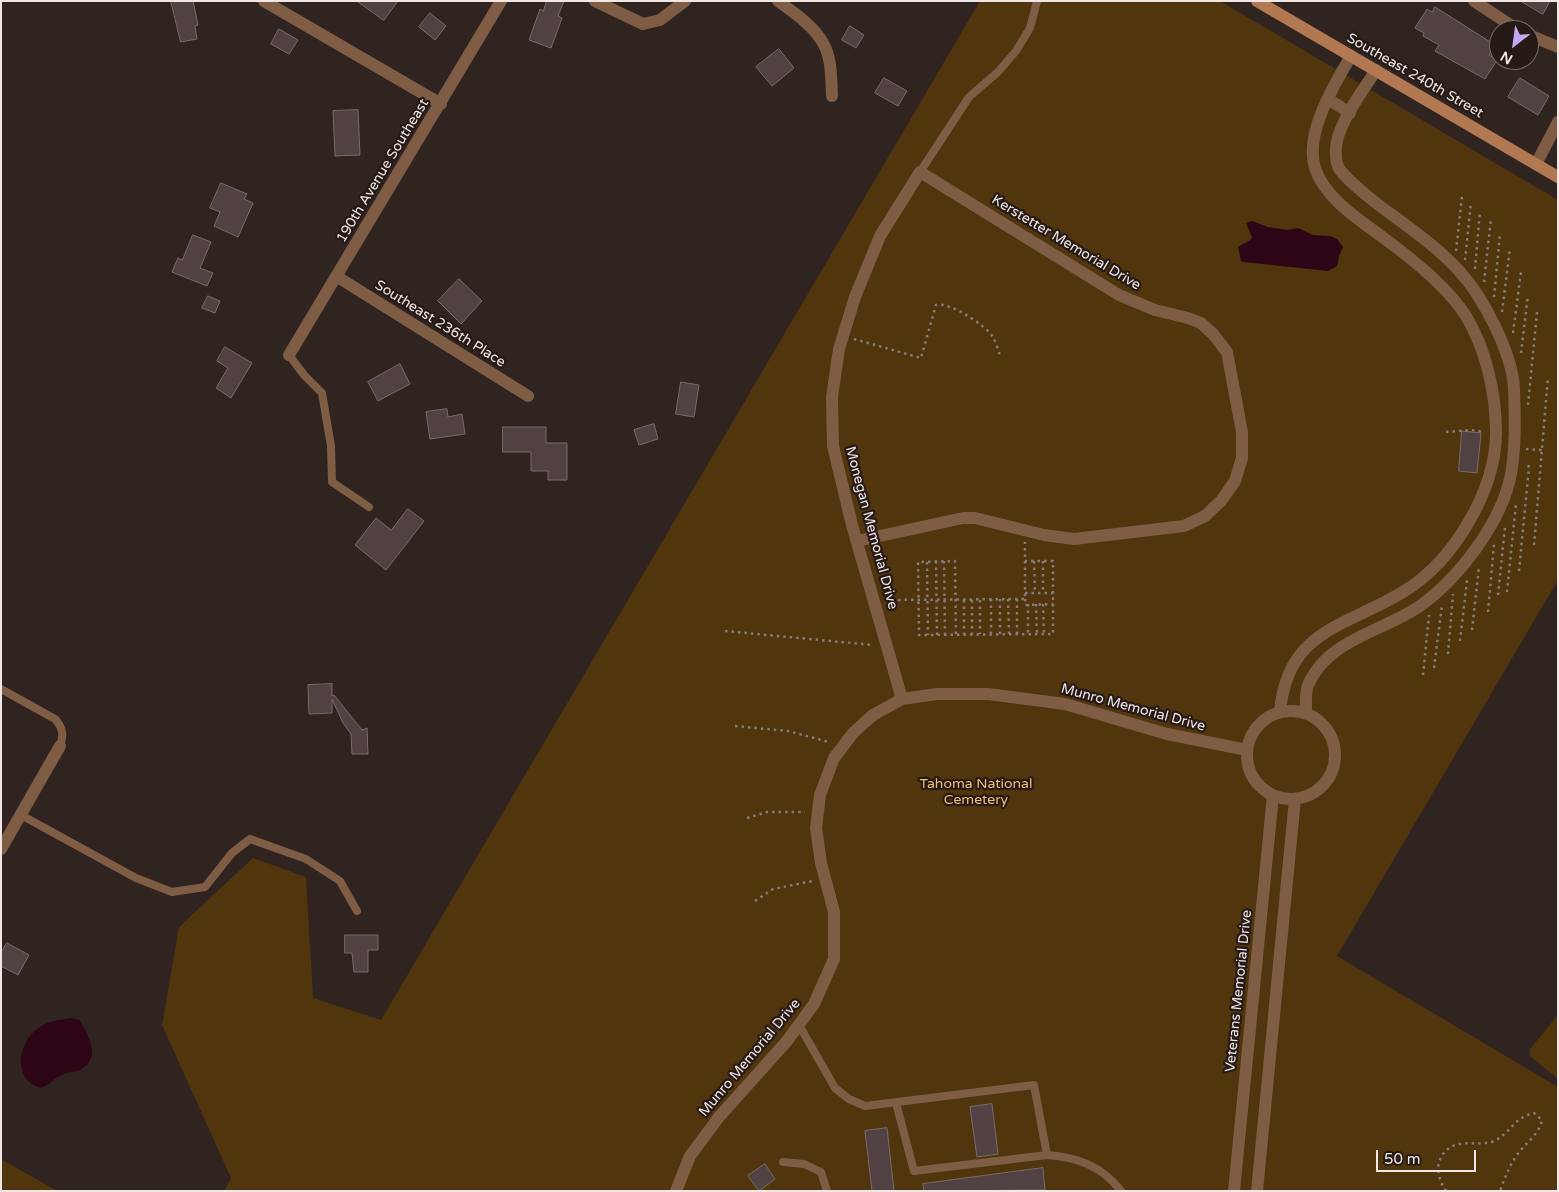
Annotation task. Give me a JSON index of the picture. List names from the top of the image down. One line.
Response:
{"streets":{"main road":["Southeast 240th Street"],"street":["190th Avenue Southeast","Kerstetter Memorial Drive","Southeast 236th Place","Monegan Memorial Drive","Munro Memorial Drive","Veterans Memorial Drive"]},"crossings":[["190th Avenue Southeast","Southeast 236th Place"],["Kerstetter Memorial Drive","Monegan Memorial Drive"],["Monegan Memorial Drive","Munro Memorial Drive"],["Munro Memorial Drive","Veterans Memorial Drive"]],"parks":["Tahoma National Cemetery"],"scale_bar":"50 m","north":"bottom left"}
